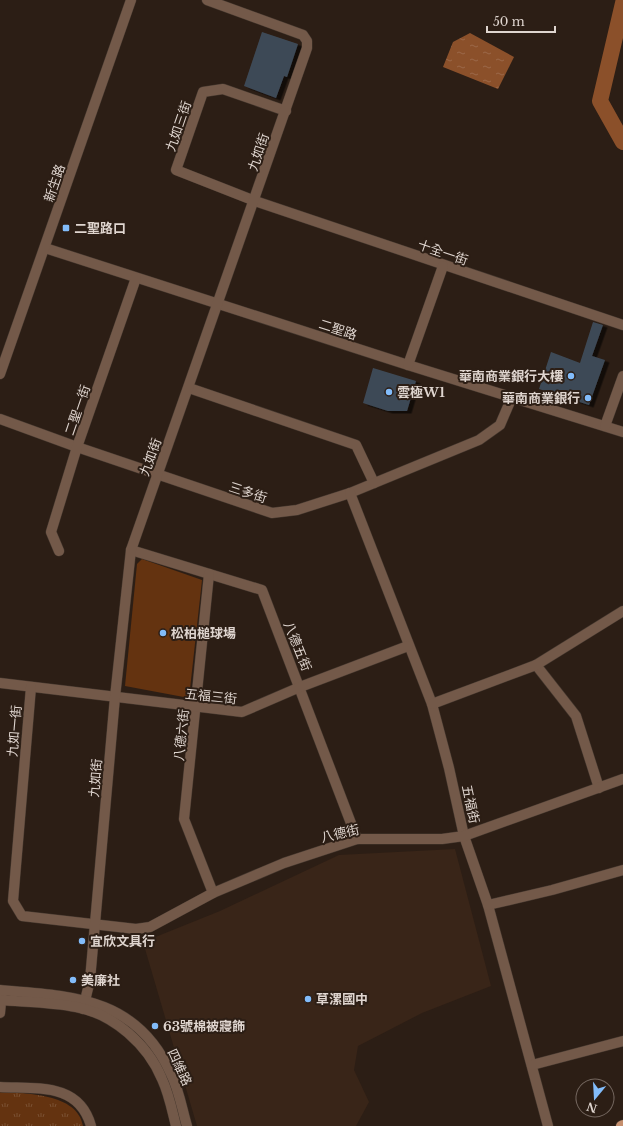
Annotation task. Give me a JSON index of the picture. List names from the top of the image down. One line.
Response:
{"streets":{"street":["九如三街","九如街","新生路","十全一街","二聖路","二聖一街","三多街","八德五街","五福三街","九如一街","八德六街","五福街","八德街","四維路"]},"crossings":[["九如三街","九如街"],["九如三街","十全一街"],["九如街","十全一街"],["九如街","二聖路"],["九如街","三多街"],["九如街","八德五街"],["九如街","五福三街"],["九如街","九如一街"],["九如街","八德街"],["九如街","四維路"],["新生路","二聖路"],["二聖路","二聖一街"],["二聖路","三多街"],["二聖一街","三多街"],["三多街","五福街"],["八德五街","五福三街"],["八德五街","八德六街"],["八德五街","八德街"],["五福三街","九如一街"],["五福三街","八德六街"],["五福三街","五福街"],["九如一街","八德街"],["八德六街","八德街"],["五福街","八德街"]],"places":{"transit":["二聖路口"],"other":["華南商業銀行大樓","雲極W1","華南商業銀行","松柏槌球場","宜欣文具行","美廉社","草漯國中","63號棉被寢飾"]},"scale_bar":"50 m","north":"bottom"}
